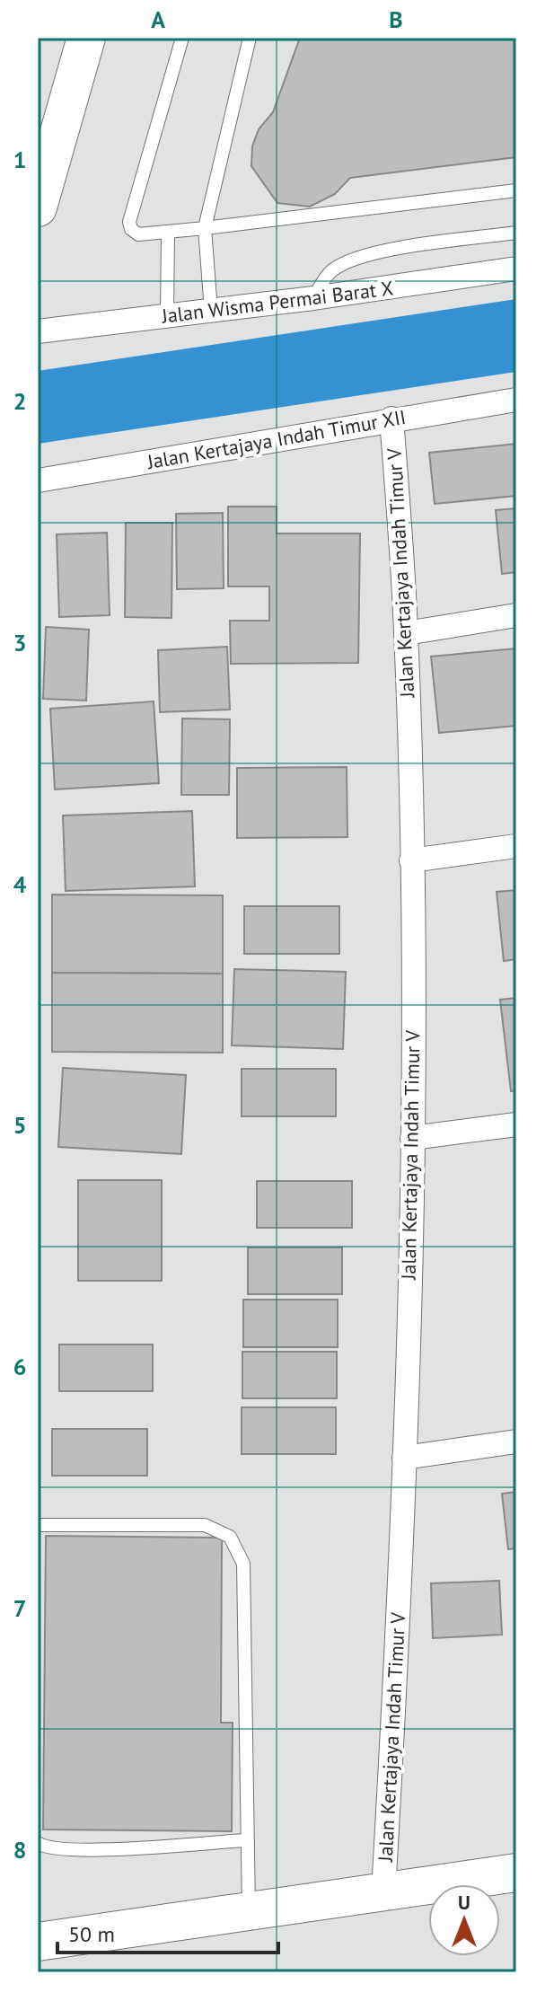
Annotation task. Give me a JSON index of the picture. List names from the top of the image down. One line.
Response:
{"streets":{"street":["Jalan Wisma Permai Barat X","Jalan Kertajaya Indah Timur XII","Jalan Kertajaya Indah Timur V"]},"crossings":[["Jalan Kertajaya Indah Timur XII","Jalan Kertajaya Indah Timur V"]],"scale_bar":"50 m","north":"top","grid":{"columns":["A","B"],"rows":["1","2","3","4","5","6","7","8"]}}
